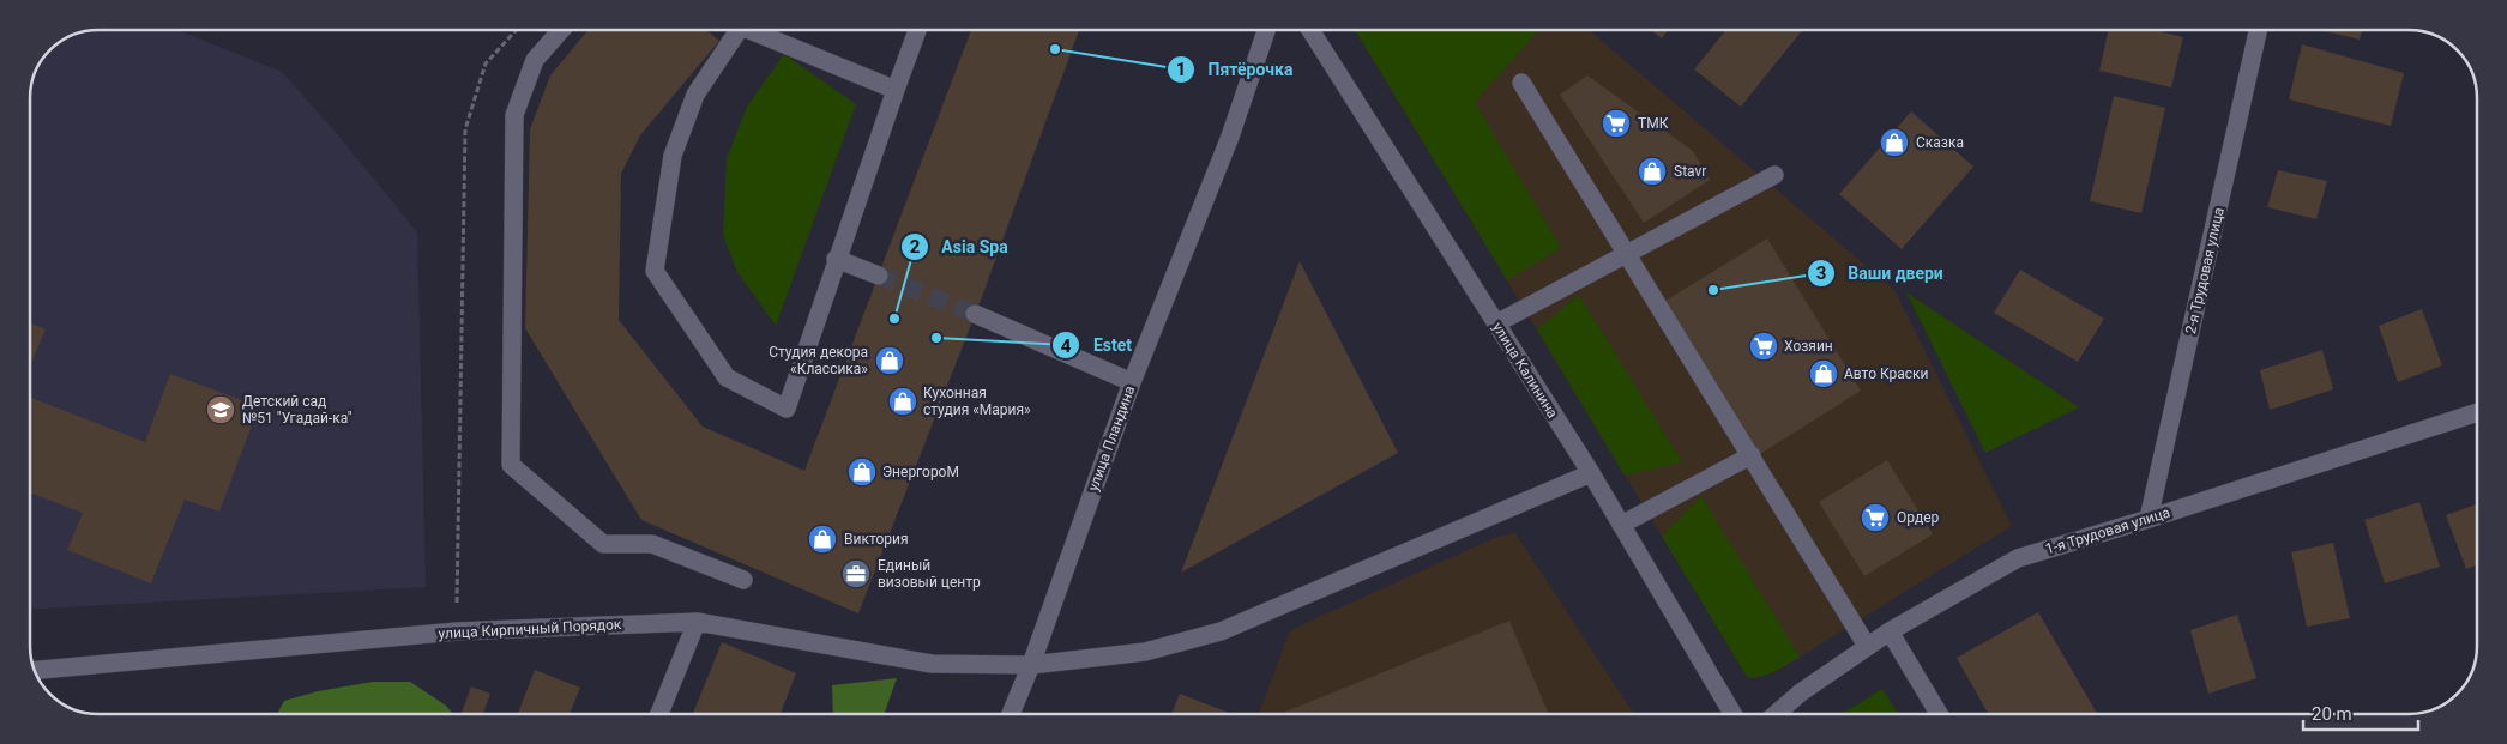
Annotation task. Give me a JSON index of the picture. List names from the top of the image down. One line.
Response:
{"streets":{"street":["2-я Трудовая улица","улица Калинина","улица Пландина","1-я Трудовая улица","улица Кирпичный Порядок"]},"crossings":[["2-я Трудовая улица","1-я Трудовая улица"],["улица Калинина","улица Кирпичный Порядок"],["улица Пландина","улица Кирпичный Порядок"]],"places":{"other":["Пятёрочка","Ваши двери","Asia Spa","Estet"],"supermarket":["ТМК","Хозяин","Ордер"],"shop":["Сказка","Stavr","Студия декора «Классика»","Авто Краски","Кухонная студия «Мария»","ЭнергороМ","Виктория"],"school or university":["Детский сад №51 \"Угадай-ка\""],"office":["Единый визовый центр"]},"scale_bar":"20 m"}
